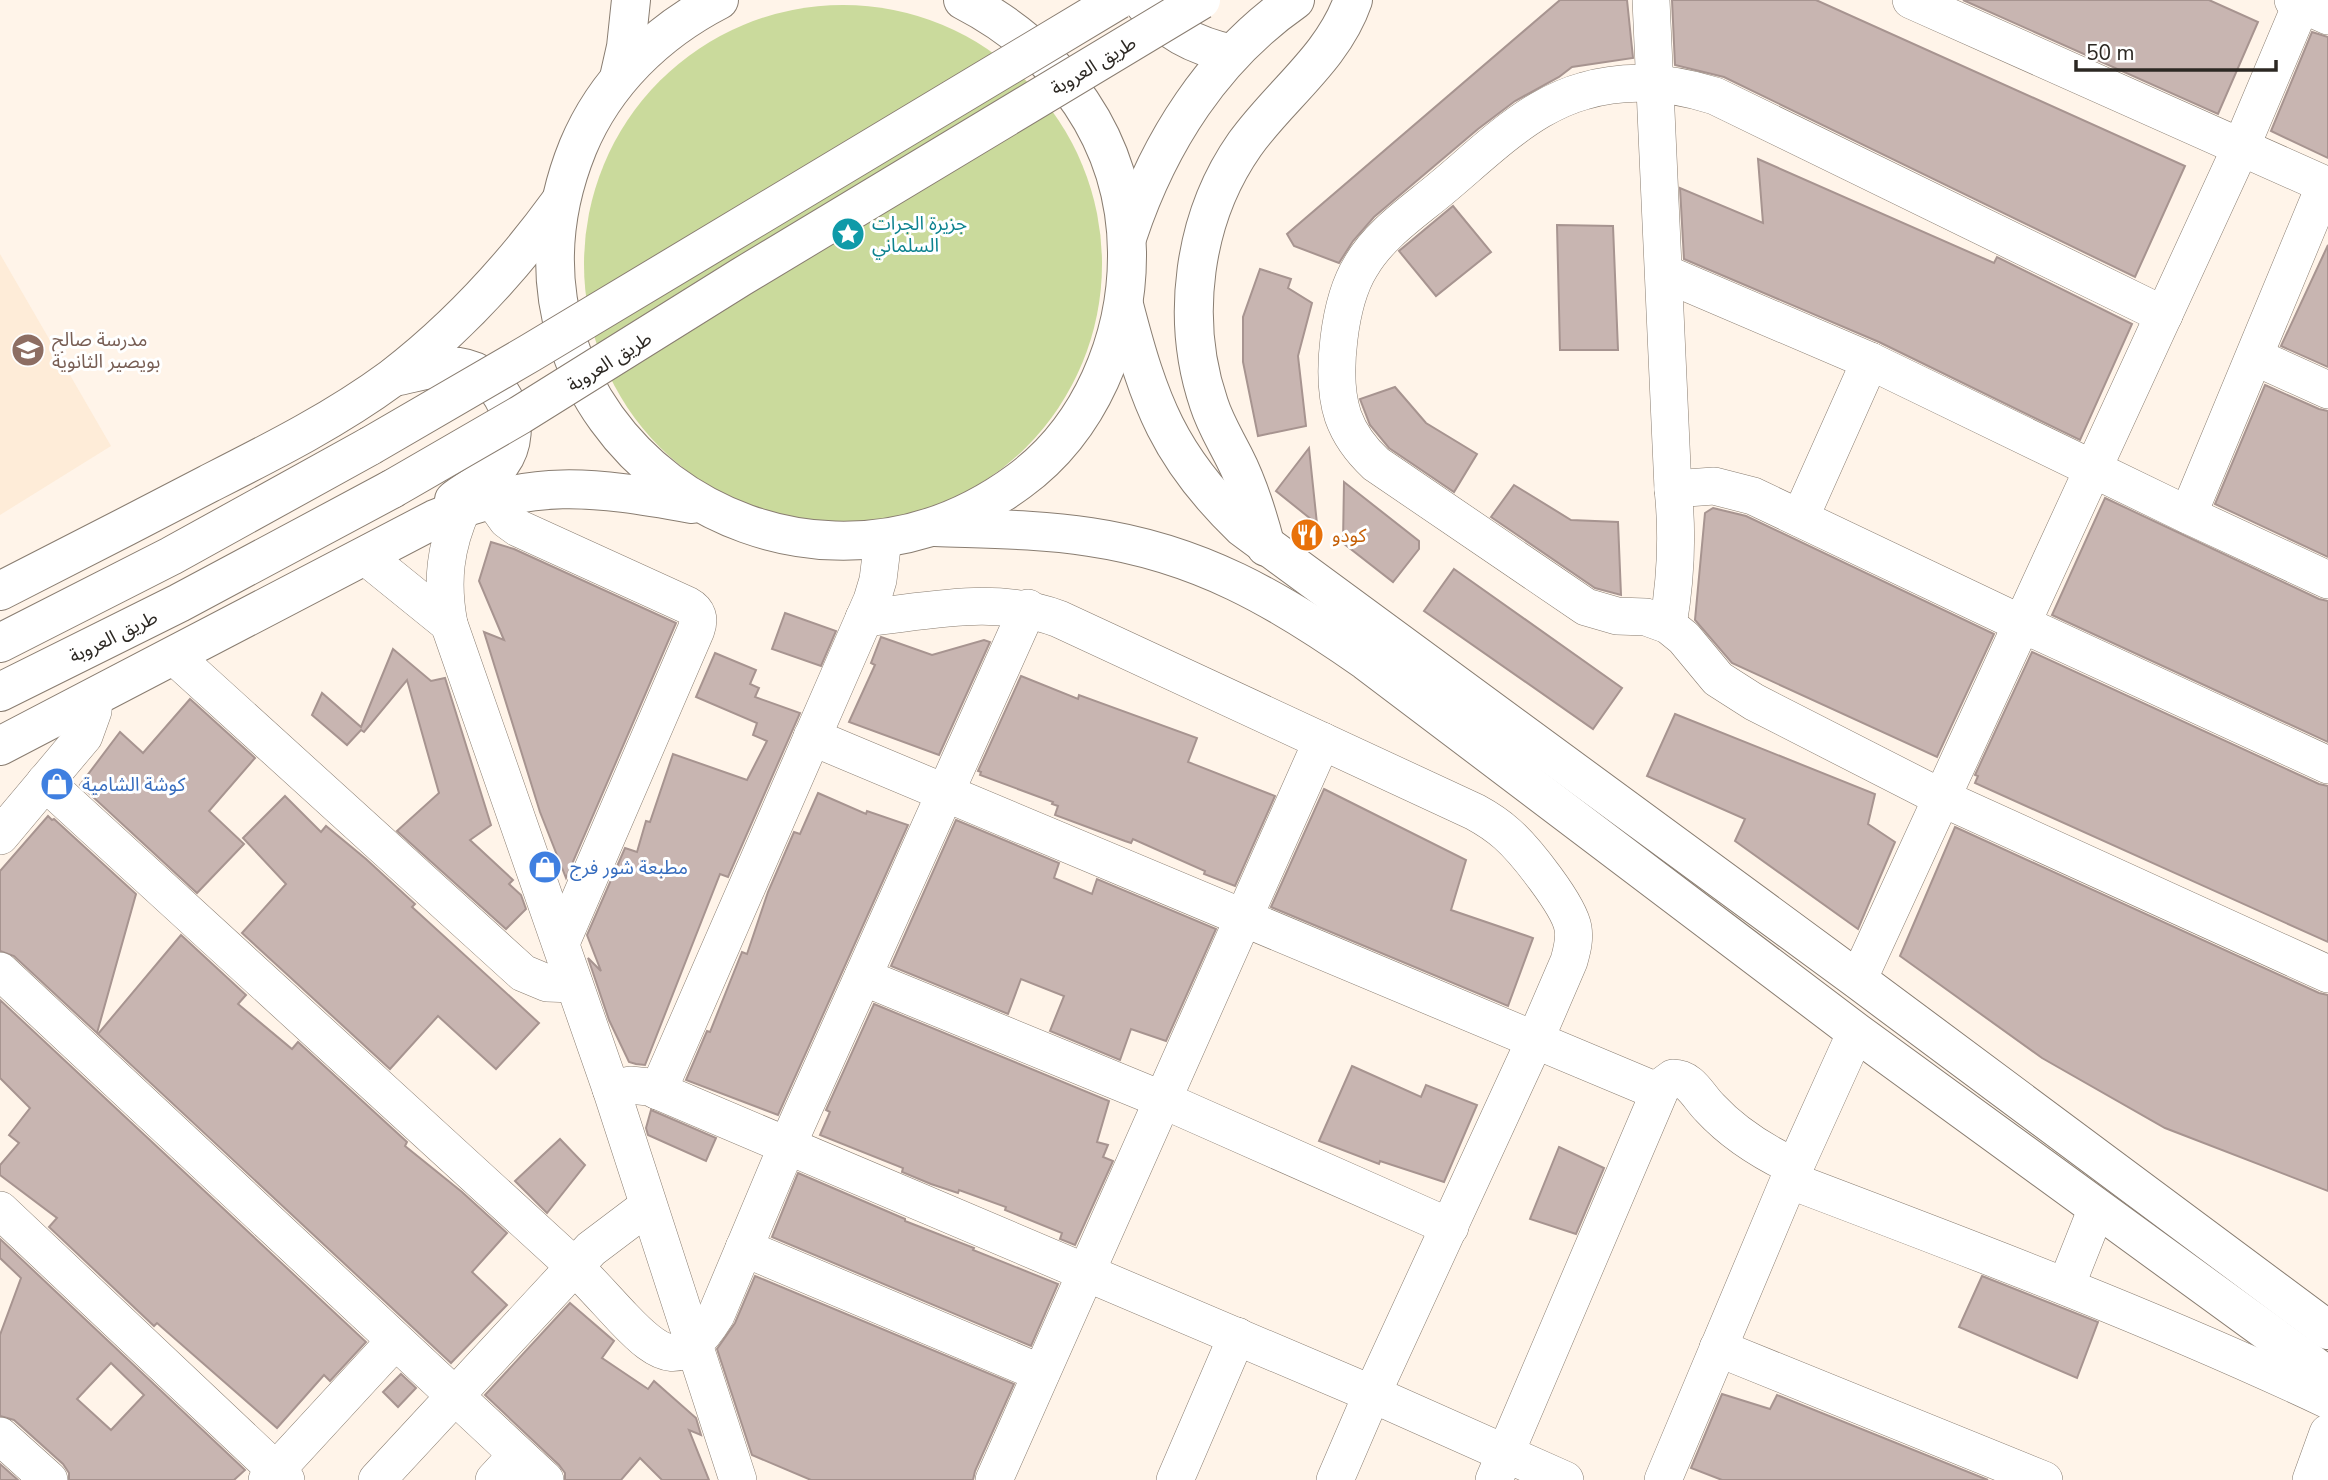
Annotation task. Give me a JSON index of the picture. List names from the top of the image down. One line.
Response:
{"streets":{"main road":["طريق العروبة"]},"places":{"place":["جزيرة الجرات السلماني"],"school or university":["مدرسة صالح بويصير الثانوية"],"restaurant":["كودو"],"shop":["كوشة الشامية","مطبعة شور فرج"]},"scale_bar":"50 m"}
